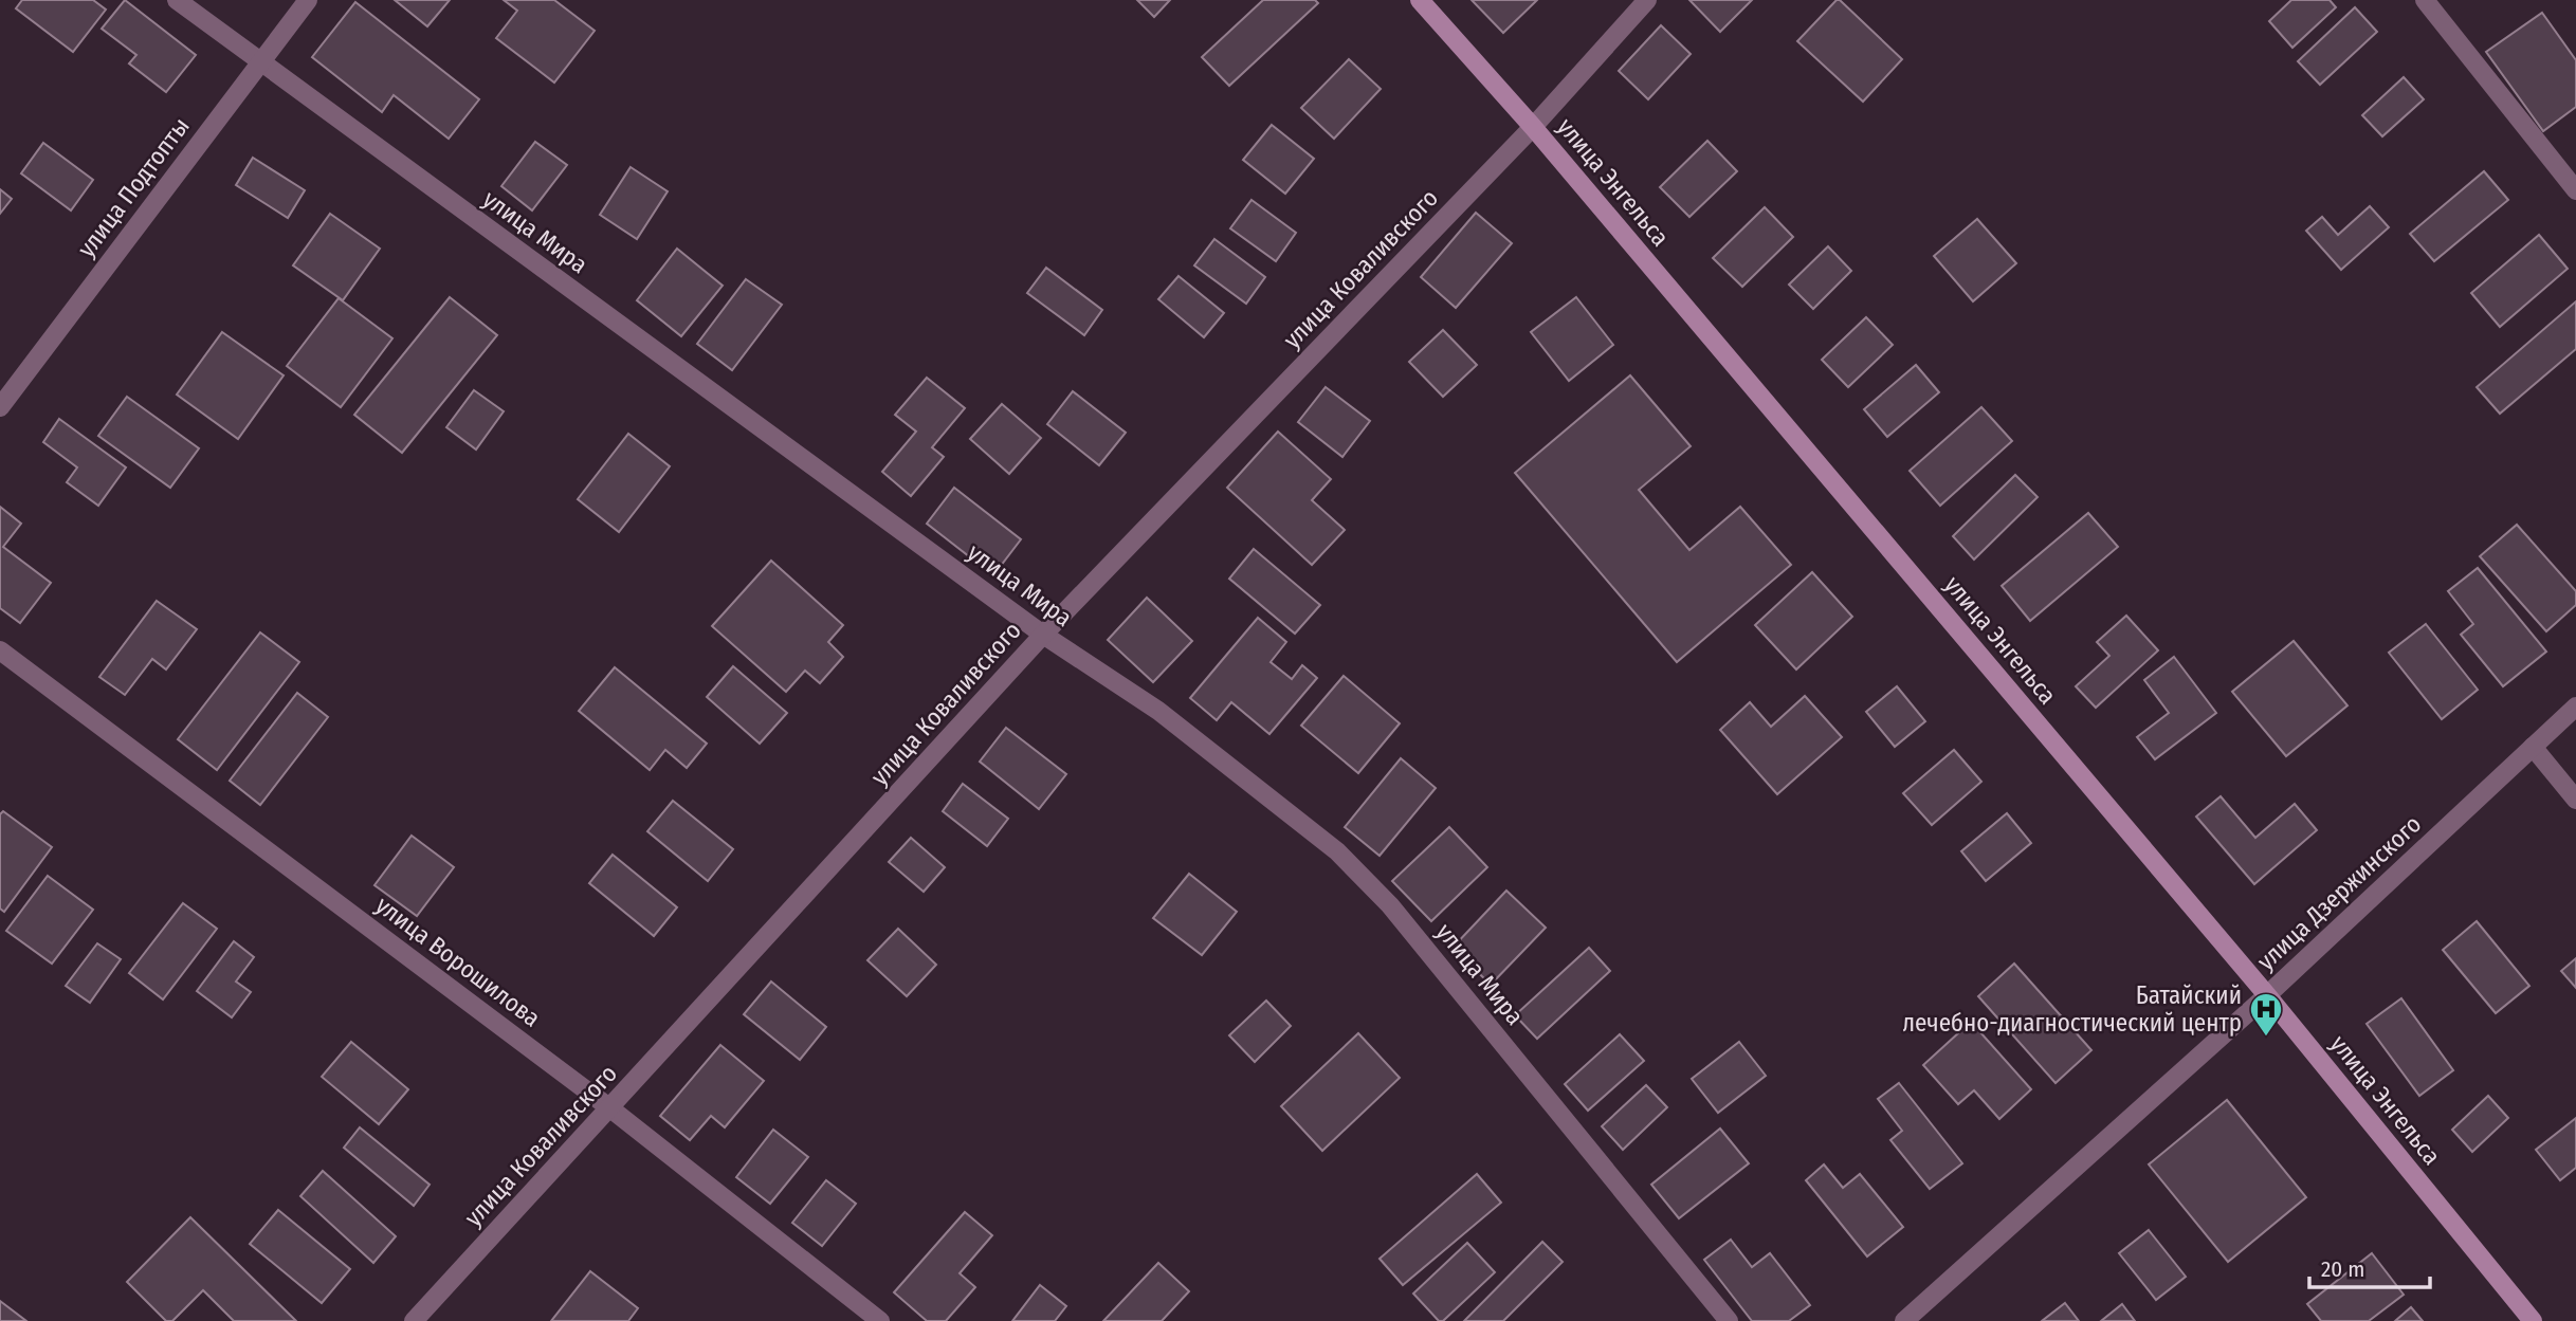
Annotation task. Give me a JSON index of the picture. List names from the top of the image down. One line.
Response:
{"streets":{"main road":["улица Энгельса"],"street":["улица Подтопты","улица Мира","улица Коваливского","улица Дзержинского","улица Ворошилова"]},"crossings":[["улица Энгельса","улица Коваливского"],["улица Энгельса","улица Дзержинского"],["улица Подтопты","улица Мира"],["улица Мира","улица Коваливского"],["улица Коваливского","улица Ворошилова"]],"places":{"hospital":["Батайский лечебно-диагностический центр"]},"scale_bar":"20 m"}
